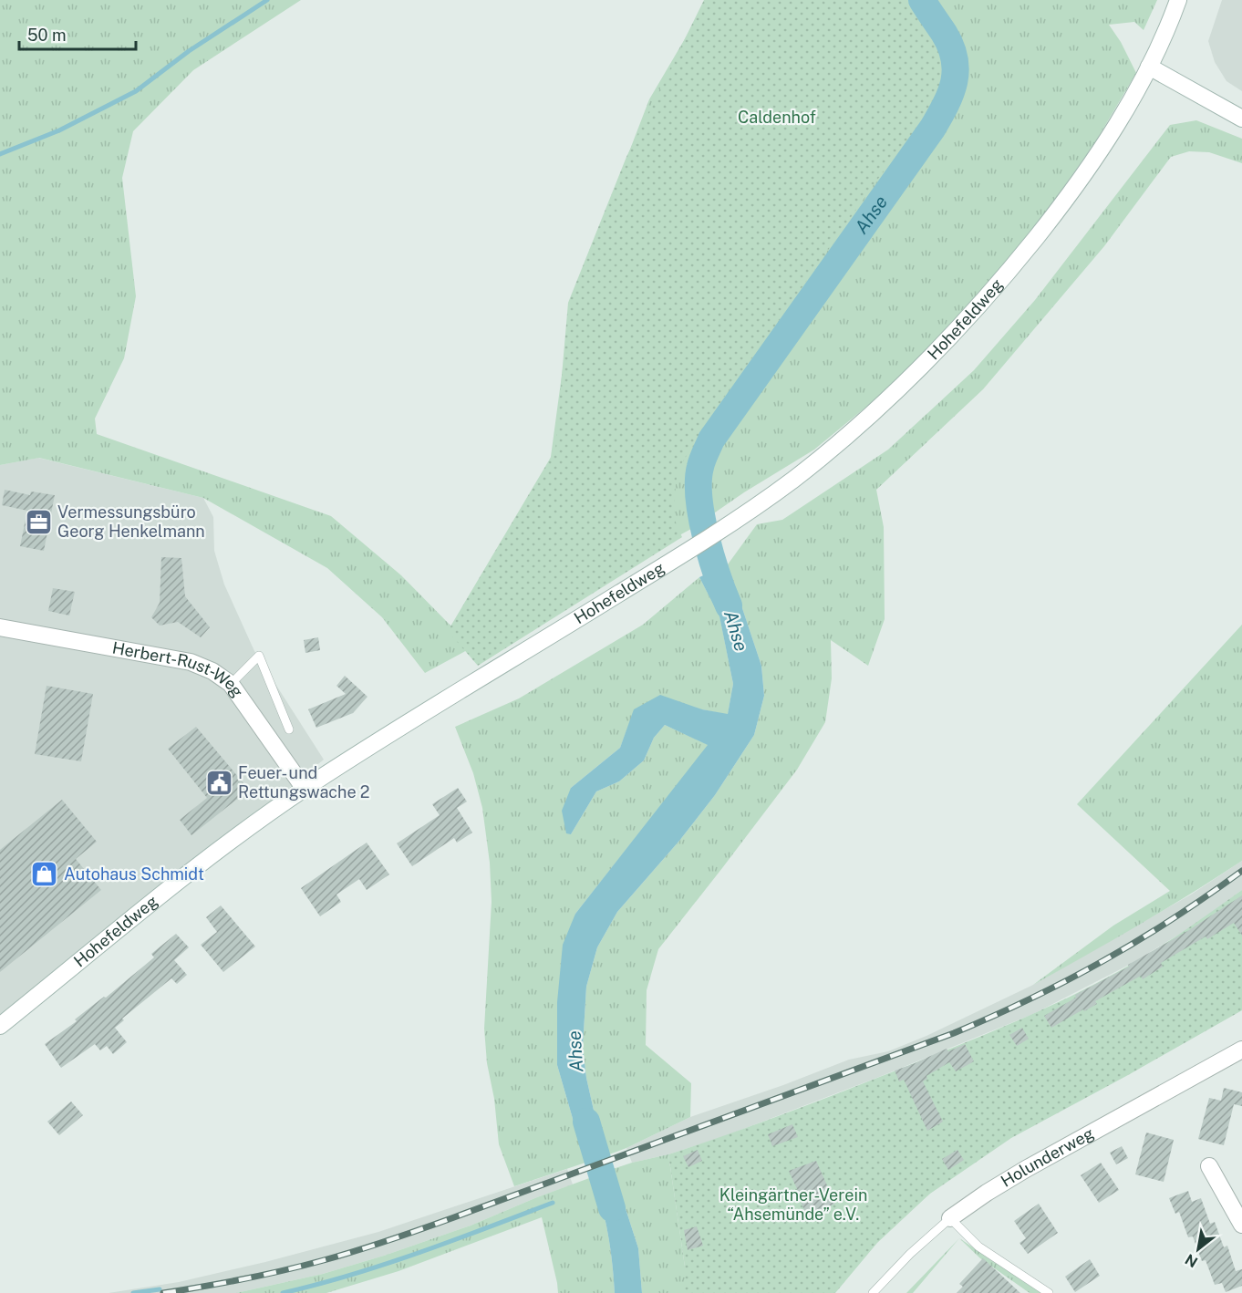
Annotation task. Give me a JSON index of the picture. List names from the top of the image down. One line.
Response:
{"streets":{"main road":["Hohefeldweg","Herbert-Rust-Weg","Holunderweg"]},"crossings":[["Hohefeldweg","Herbert-Rust-Weg"]],"water":["Ahse"],"parks":["Caldenhof","Kleingärtner-Verein “Ahsemünde” e.V."],"places":{"office":["Vermessungsbüro Georg Henkelmann"],"public building":["Feuer- und Rettungswache 2"],"shop":["Autohaus Schmidt"]},"scale_bar":"50 m","north":"bottom left"}
